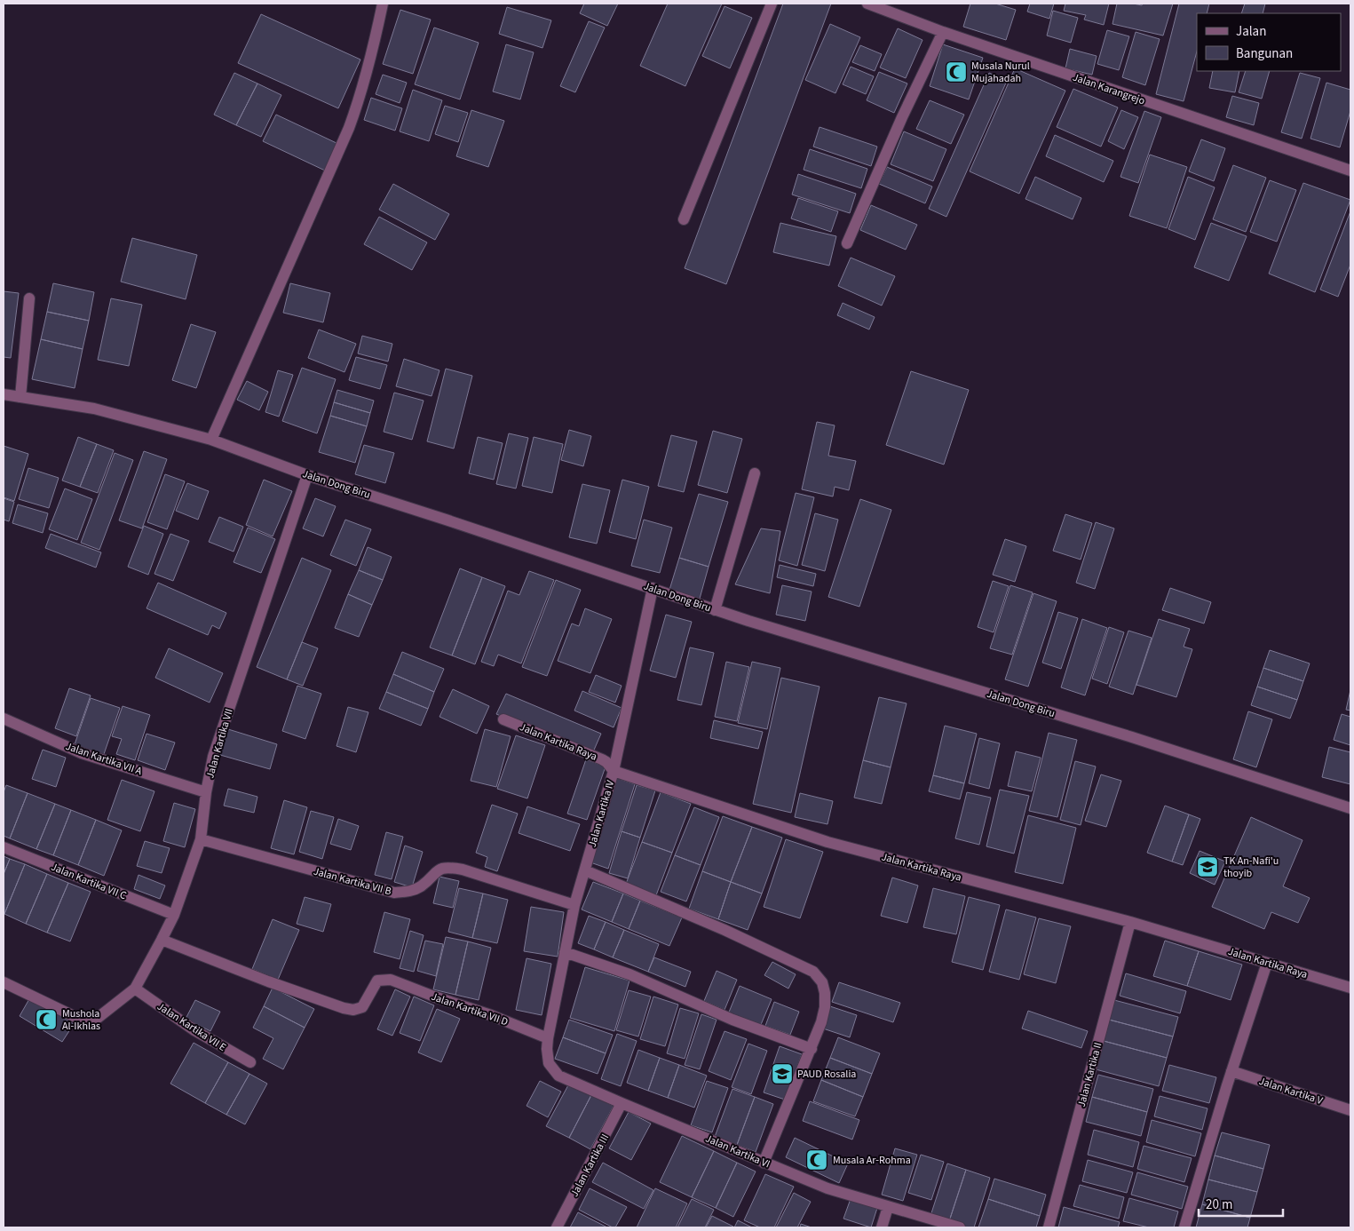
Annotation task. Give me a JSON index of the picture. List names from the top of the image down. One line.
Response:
{"streets":{"street":["Jalan Karangrejo","Jalan Dong Biru","Jalan Kartika Raya","Jalan Kartika VII","Jalan Kartika VII A","Jalan Kartika IV","Jalan Kartika VII C","Jalan Kartika VII B","Jalan Kartika VII D","Jalan Kartika VII E","Jalan Kartika II","Jalan Kartika V","Jalan Kartika VI","Jalan Kartika III"]},"crossings":[["Jalan Dong Biru","Jalan Kartika VII"],["Jalan Dong Biru","Jalan Kartika IV"],["Jalan Kartika Raya","Jalan Kartika IV"],["Jalan Kartika Raya","Jalan Kartika II"],["Jalan Kartika VII","Jalan Kartika VII A"],["Jalan Kartika VII","Jalan Kartika VII C"],["Jalan Kartika VII","Jalan Kartika VII B"],["Jalan Kartika VII","Jalan Kartika VII D"],["Jalan Kartika VII","Jalan Kartika VII E"],["Jalan Kartika IV","Jalan Kartika VII B"],["Jalan Kartika IV","Jalan Kartika VII D"],["Jalan Kartika IV","Jalan Kartika VI"],["Jalan Kartika VII D","Jalan Kartika VI"],["Jalan Kartika VI","Jalan Kartika III"]],"places":{"mosque":["Musala Nurul Mujahadah","Mushola Al-Ikhlas","Musala Ar-Rohma"],"school or university":["TK An-Nafi'u thoyib","PAUD Rosalia"]},"legend":["Jalan","Bangunan"],"scale_bar":"20 m"}
